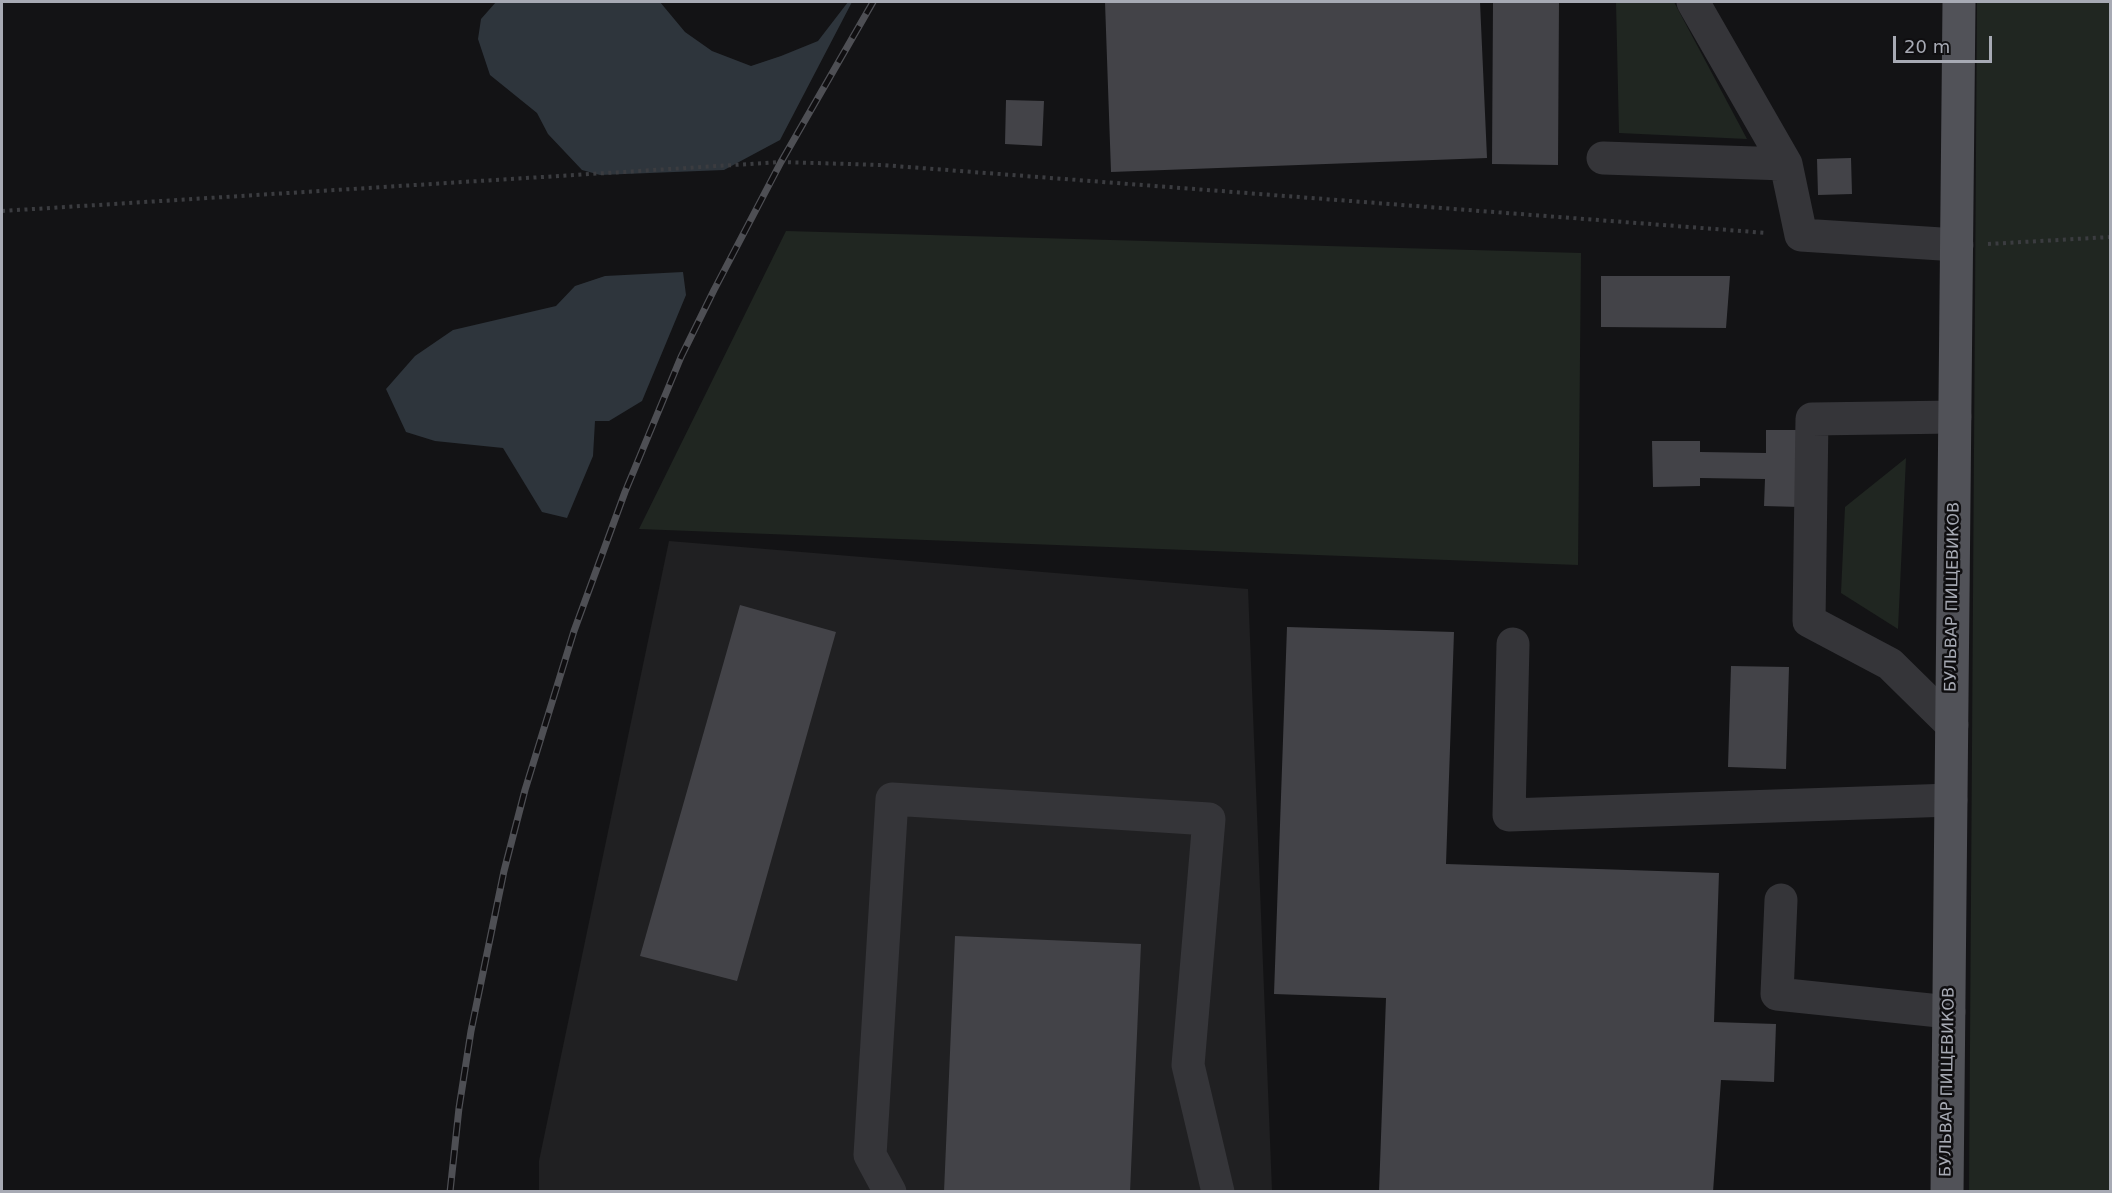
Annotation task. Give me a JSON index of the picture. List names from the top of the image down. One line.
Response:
{"streets":{"main road":["БУЛЬВАР ПИЩЕВИКОВ"]},"scale_bar":"20 m"}
